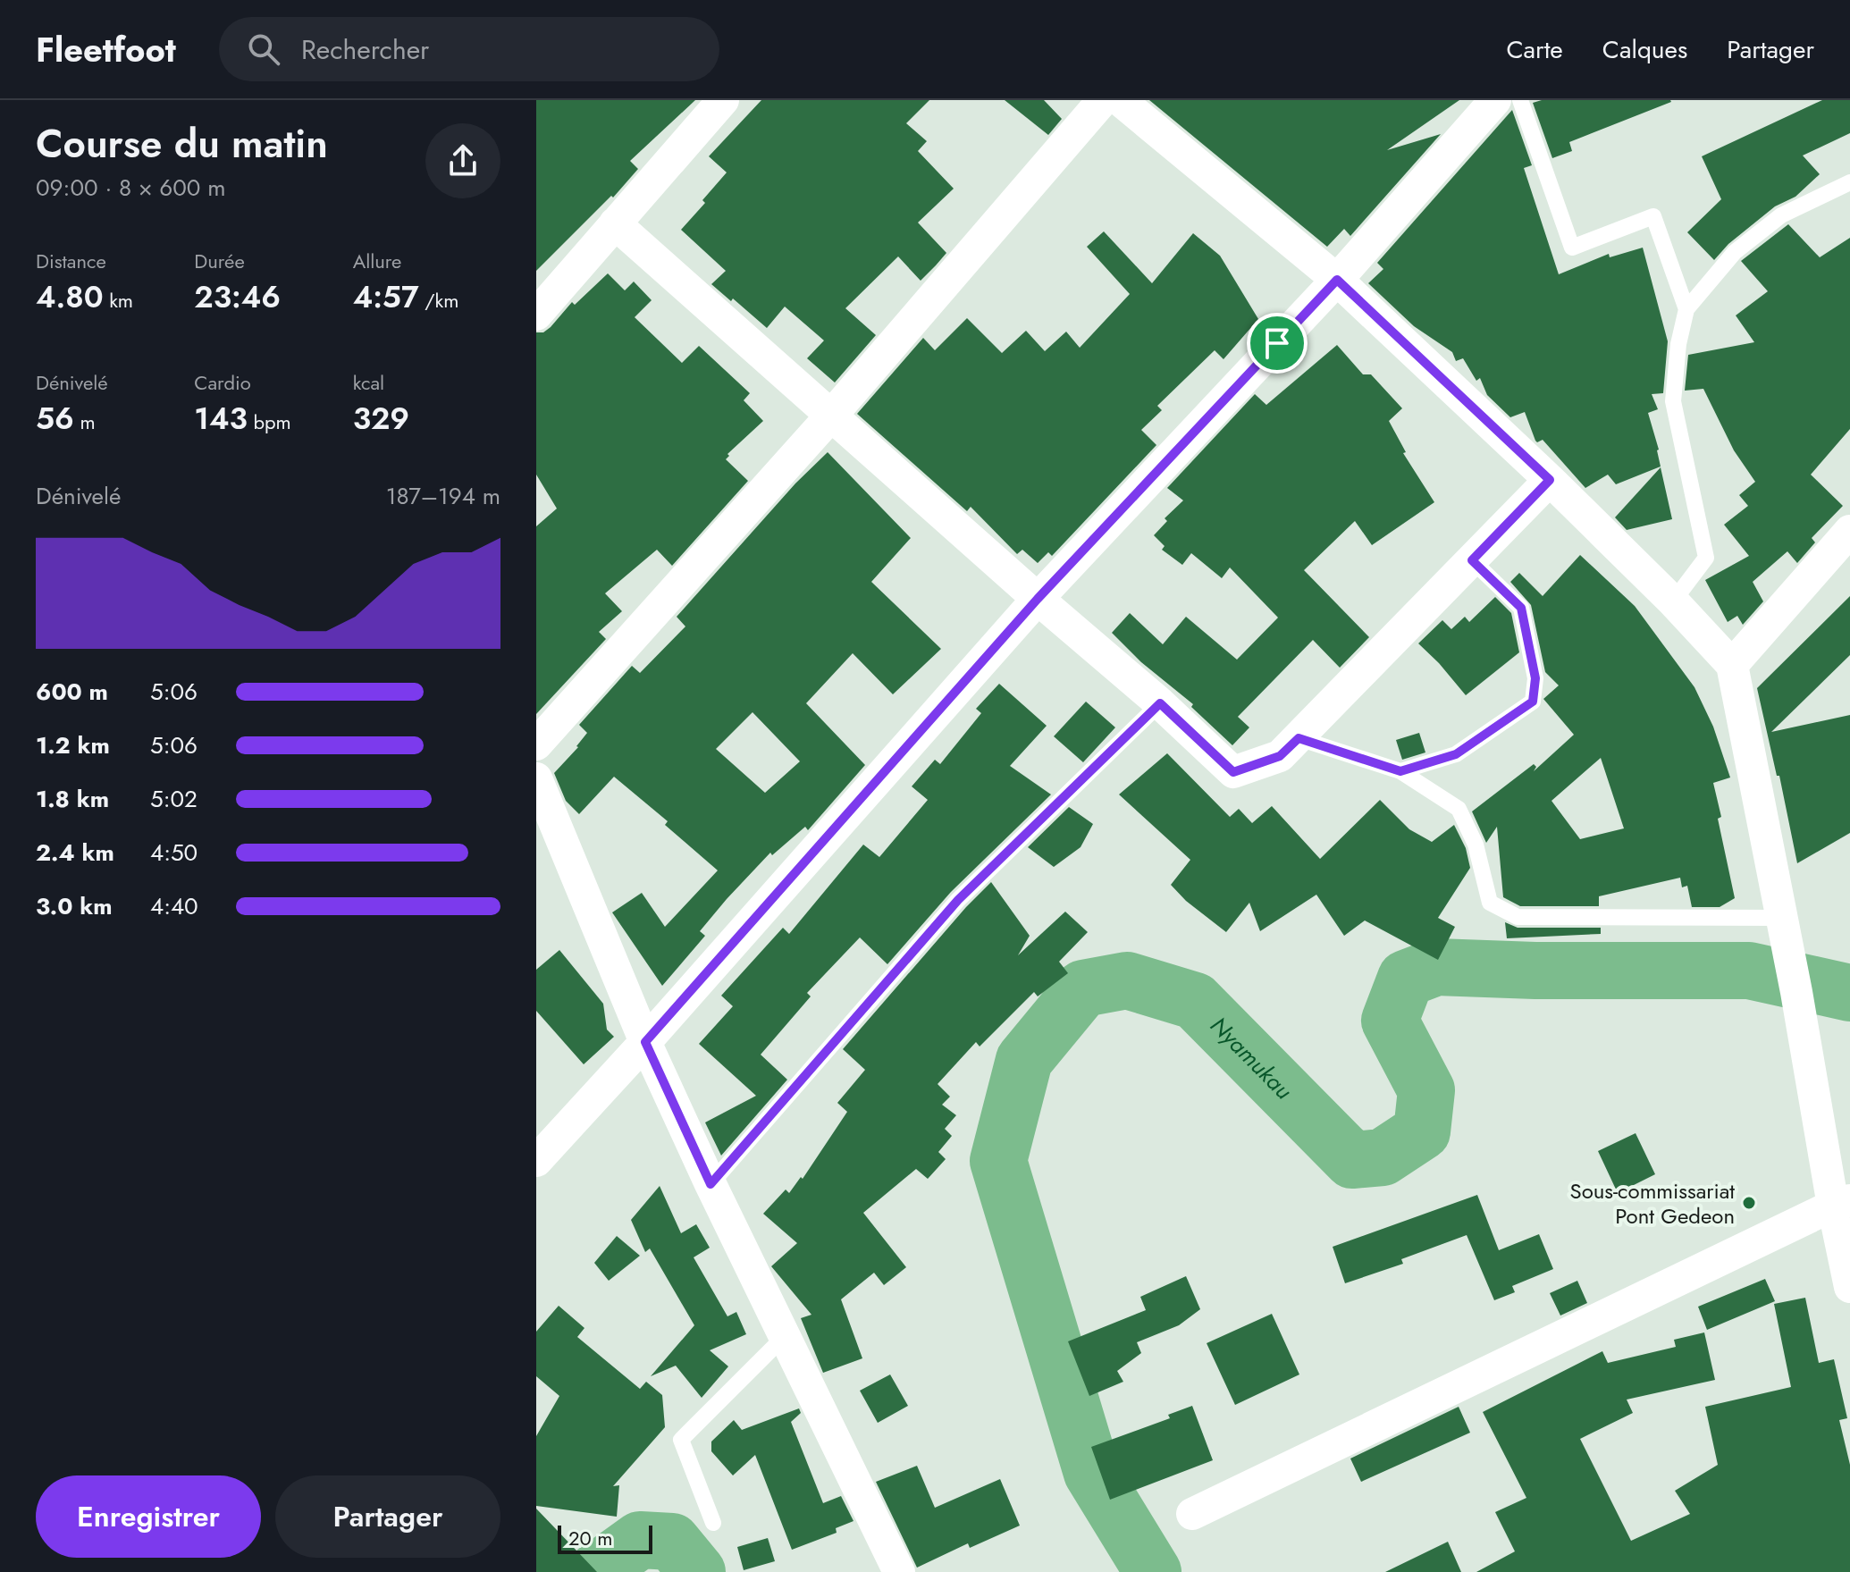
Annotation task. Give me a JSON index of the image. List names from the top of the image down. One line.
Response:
{"water":["Nyamukau"],"places":["Sous-commissariat Pont Gedeon"],"scale_bar":"20 m","page":{"header":"Fleetfoot","search":"Rechercher","nav":["Carte","Calques","Partager"],"heading":["Course du matin","09:00 · 8 × 600 m"],"stats":[["Distance","4.80 km"],["Durée","23:46"],["Allure","4:57 /km"],["Dénivelé","56 m"],["Cardio","143 bpm"],["kcal","329"]],"chart":["Dénivelé","187–194 m"],"list":[{"name":"600 m","note":"5:06"},{"name":"1.2 km","note":"5:06"},{"name":"1.8 km","note":"5:02"},{"name":"2.4 km","note":"4:50"},{"name":"3.0 km","note":"4:40"}],"buttons":["Enregistrer","Partager"],"scale":"20 m"}}
